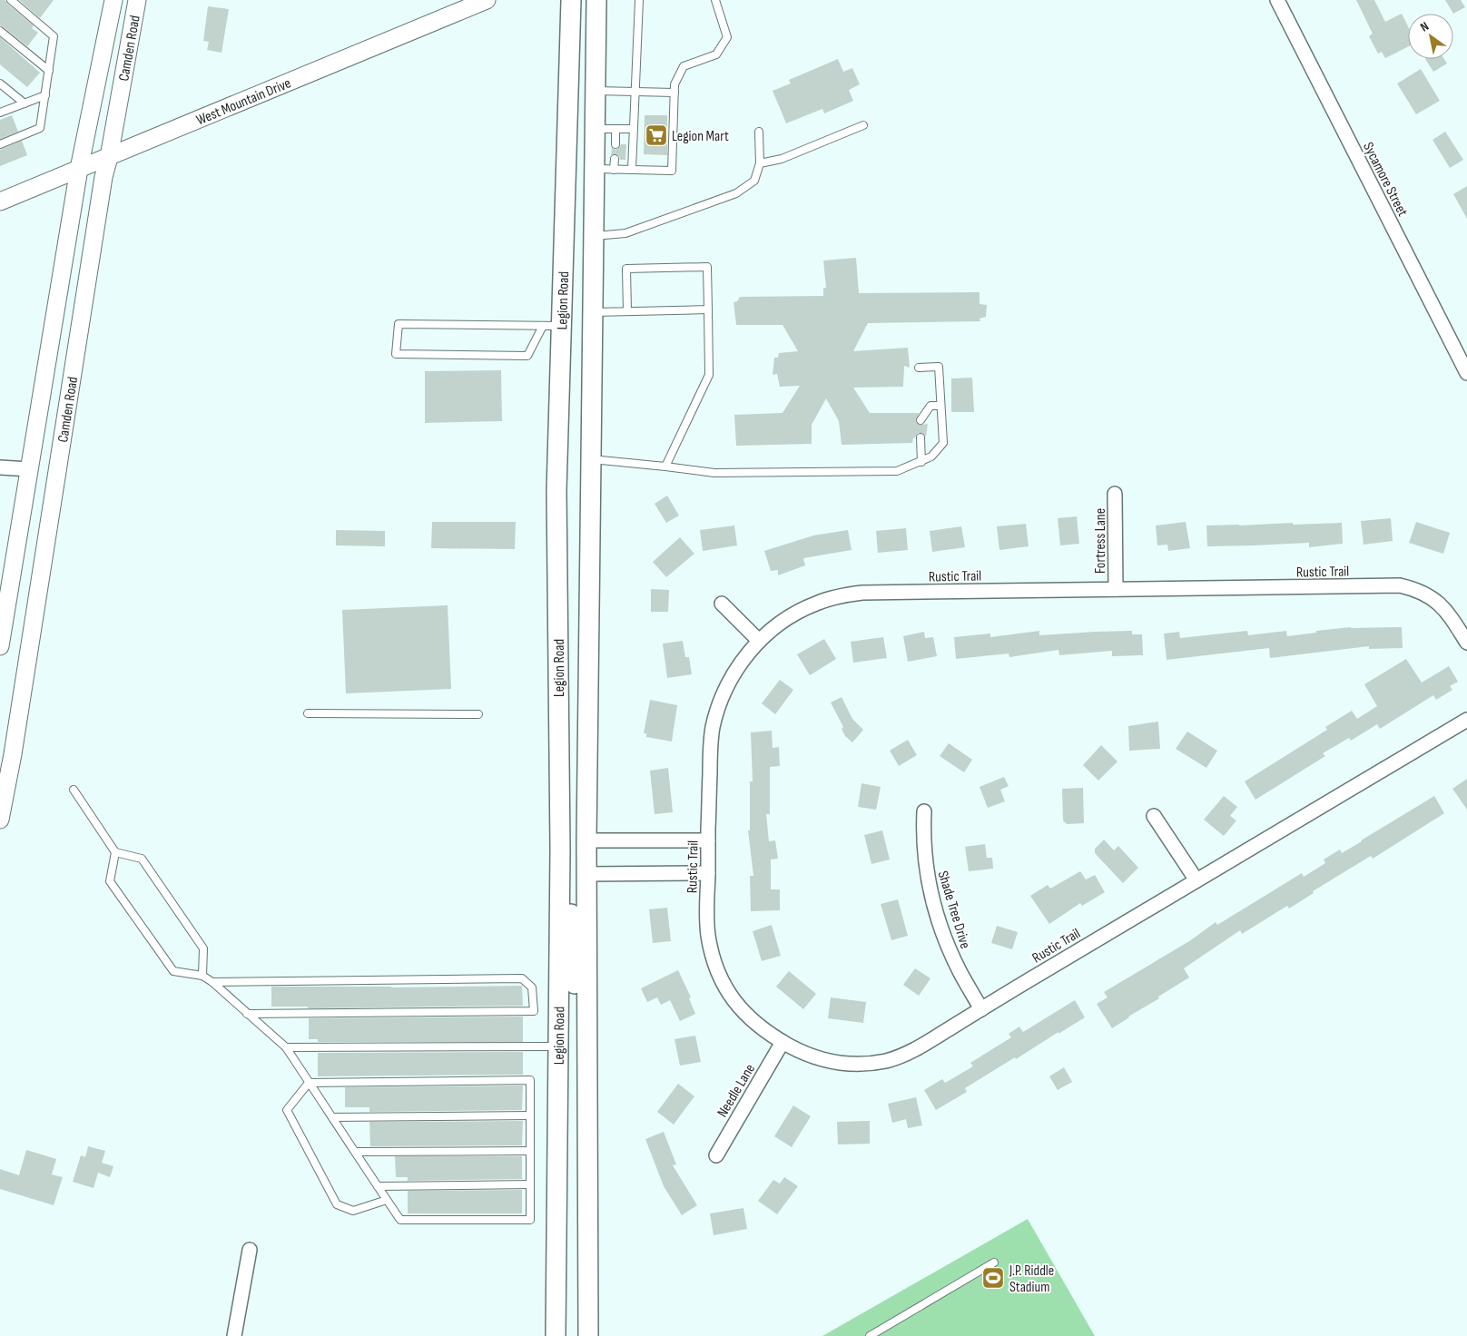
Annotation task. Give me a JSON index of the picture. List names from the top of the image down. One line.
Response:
{"streets":{"main road":["Legion Road"],"street":["Camden Road","West Mountain Drive","Sycamore Street","Fortress Lane","Rustic Trail","Shade Tree Drive","Needle Lane"]},"crossings":[["Camden Road","West Mountain Drive"],["Fortress Lane","Rustic Trail"],["Rustic Trail","Shade Tree Drive"],["Rustic Trail","Needle Lane"]],"places":{"supermarket":["Legion Mart"],"sports":["J.P. Riddle Stadium"]},"north":"top left"}
